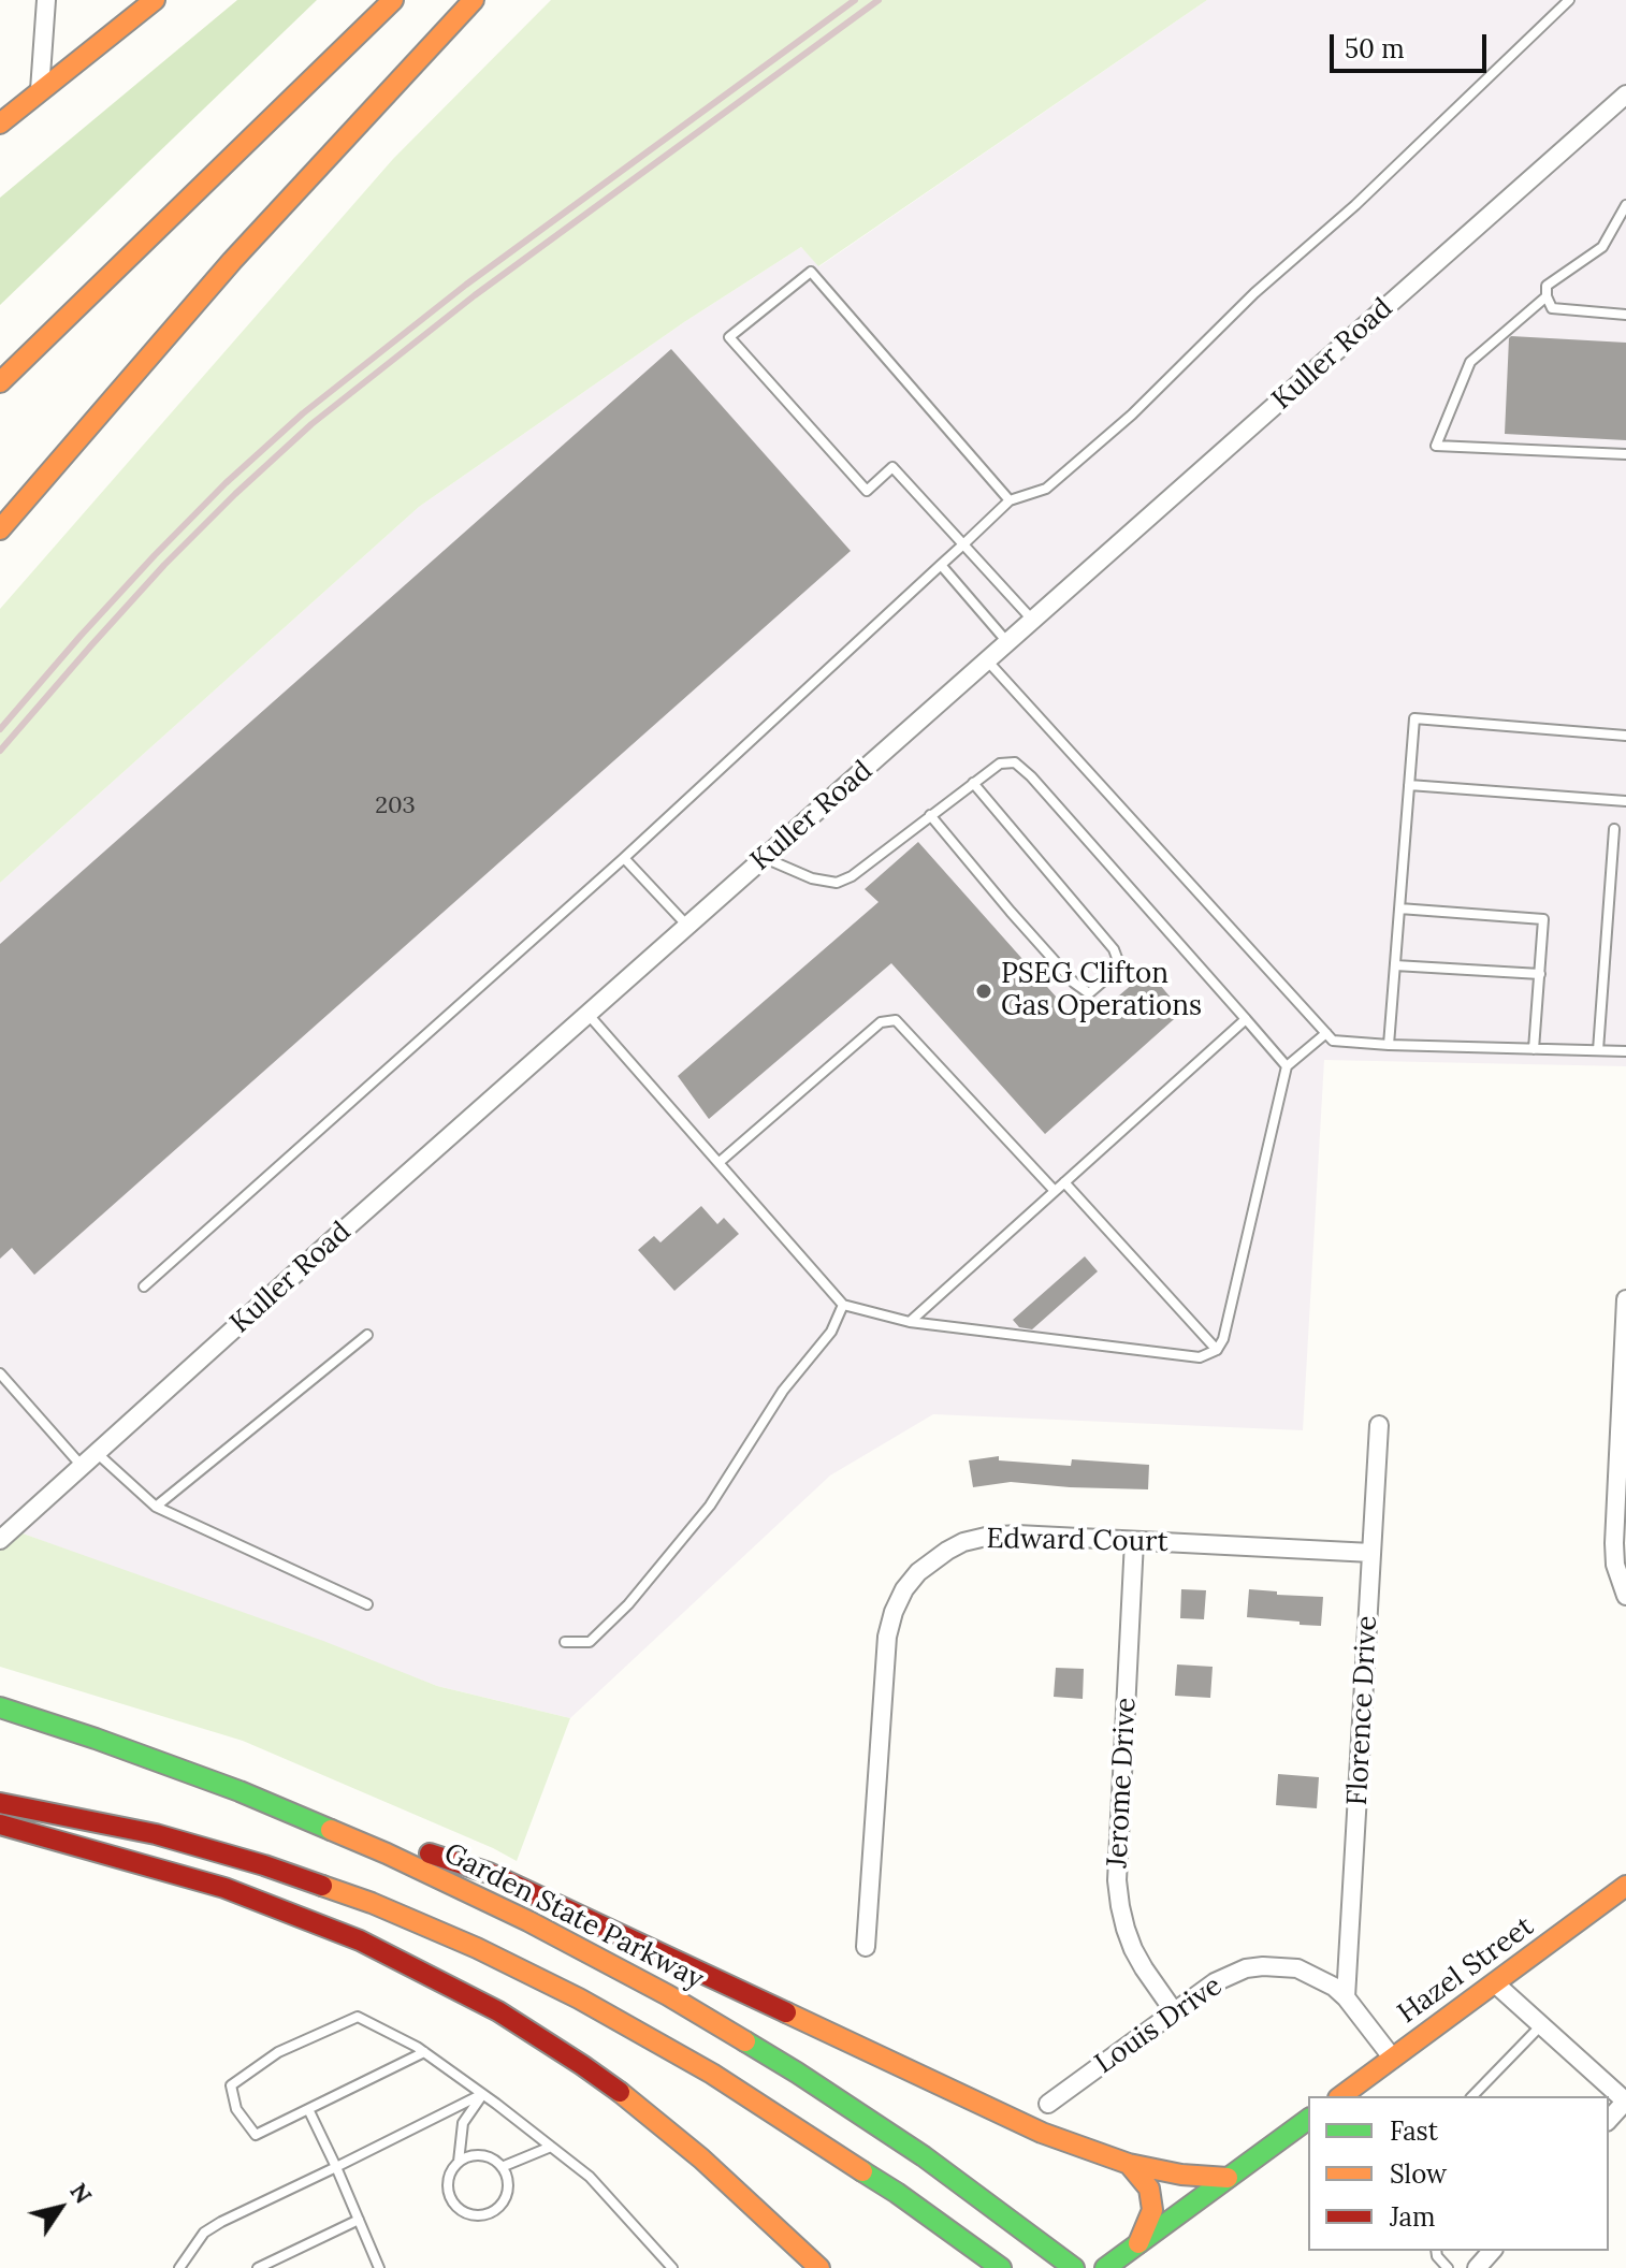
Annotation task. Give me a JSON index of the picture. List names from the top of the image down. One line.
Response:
{"streets":{"main road":["Garden State Parkway","Hazel Street"],"street":["Kuller Road","Edward Court","Florence Drive","Jerome Drive","Louis Drive"]},"crossings":[["Edward Court","Florence Drive"],["Edward Court","Jerome Drive"],["Florence Drive","Louis Drive"],["Jerome Drive","Louis Drive"],["Hazel Street","Louis Drive"]],"places":["PSEG Clifton Gas Operations"],"house_numbers":["203"],"legend":["Fast","Slow","Jam"],"scale_bar":"50 m","north":"top right"}
